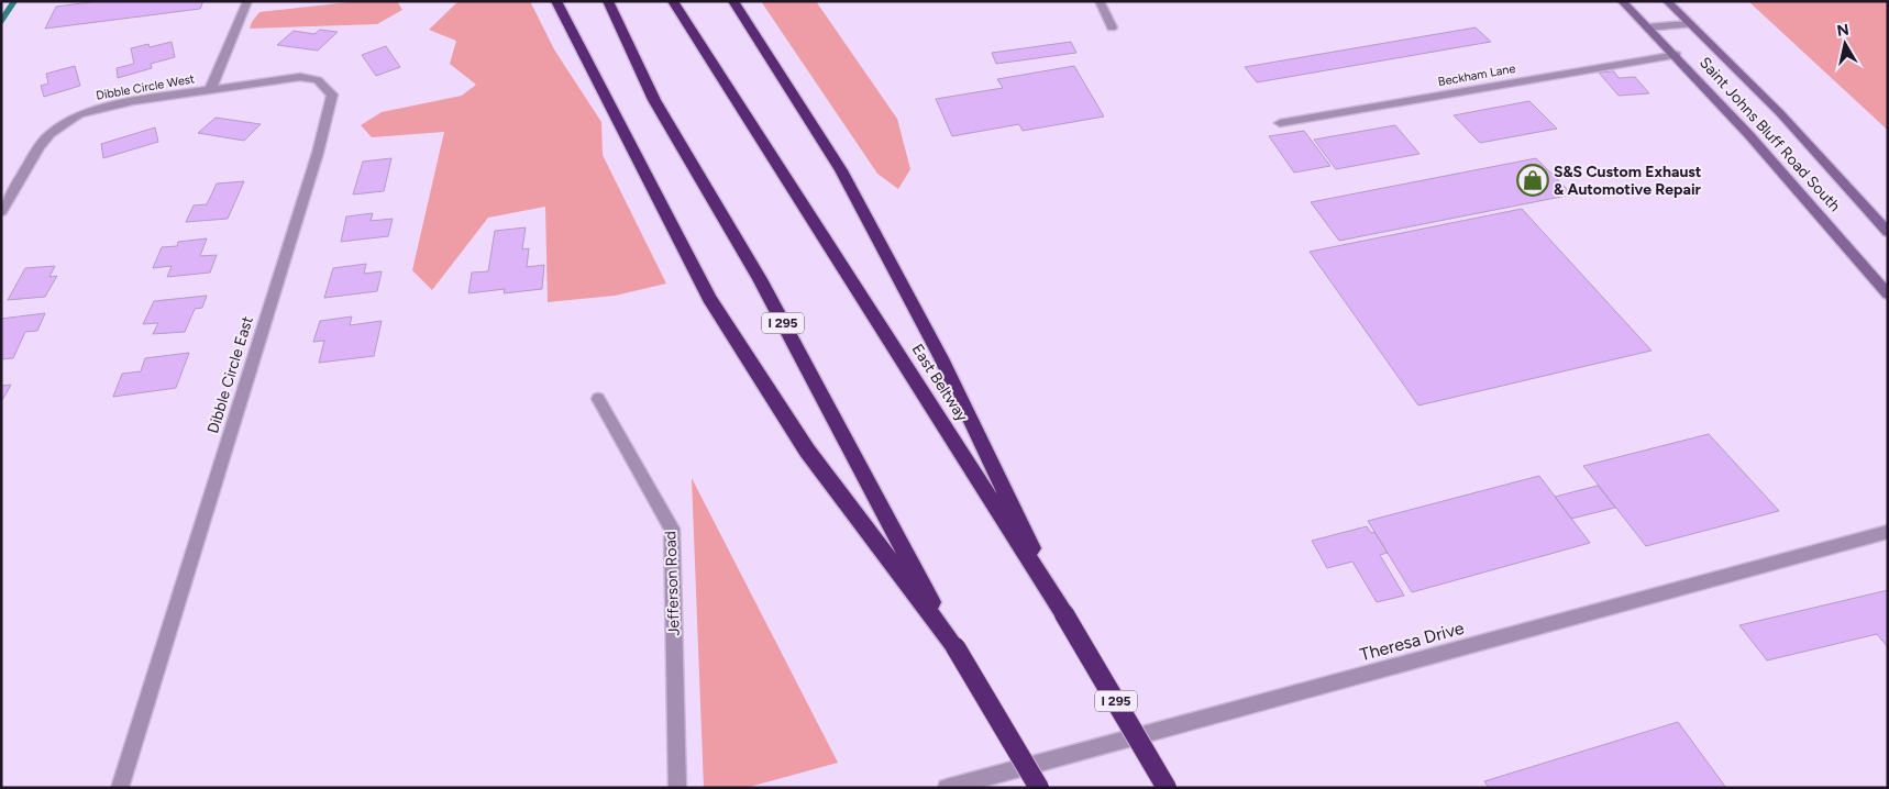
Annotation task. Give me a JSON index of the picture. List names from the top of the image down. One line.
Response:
{"streets":{"highway":["I 295","East Beltway"],"main road":["Saint Johns Bluff Road South"],"street":["Beckham Lane","Dibble Circle West","Dibble Circle East","Jefferson Road","Theresa Drive"]},"crossings":[["Beckham Lane","Saint Johns Bluff Road South"],["Dibble Circle West","Dibble Circle East"]],"places":{"shop":["S&S Custom Exhaust & Automotive Repair"]},"north":"top"}
